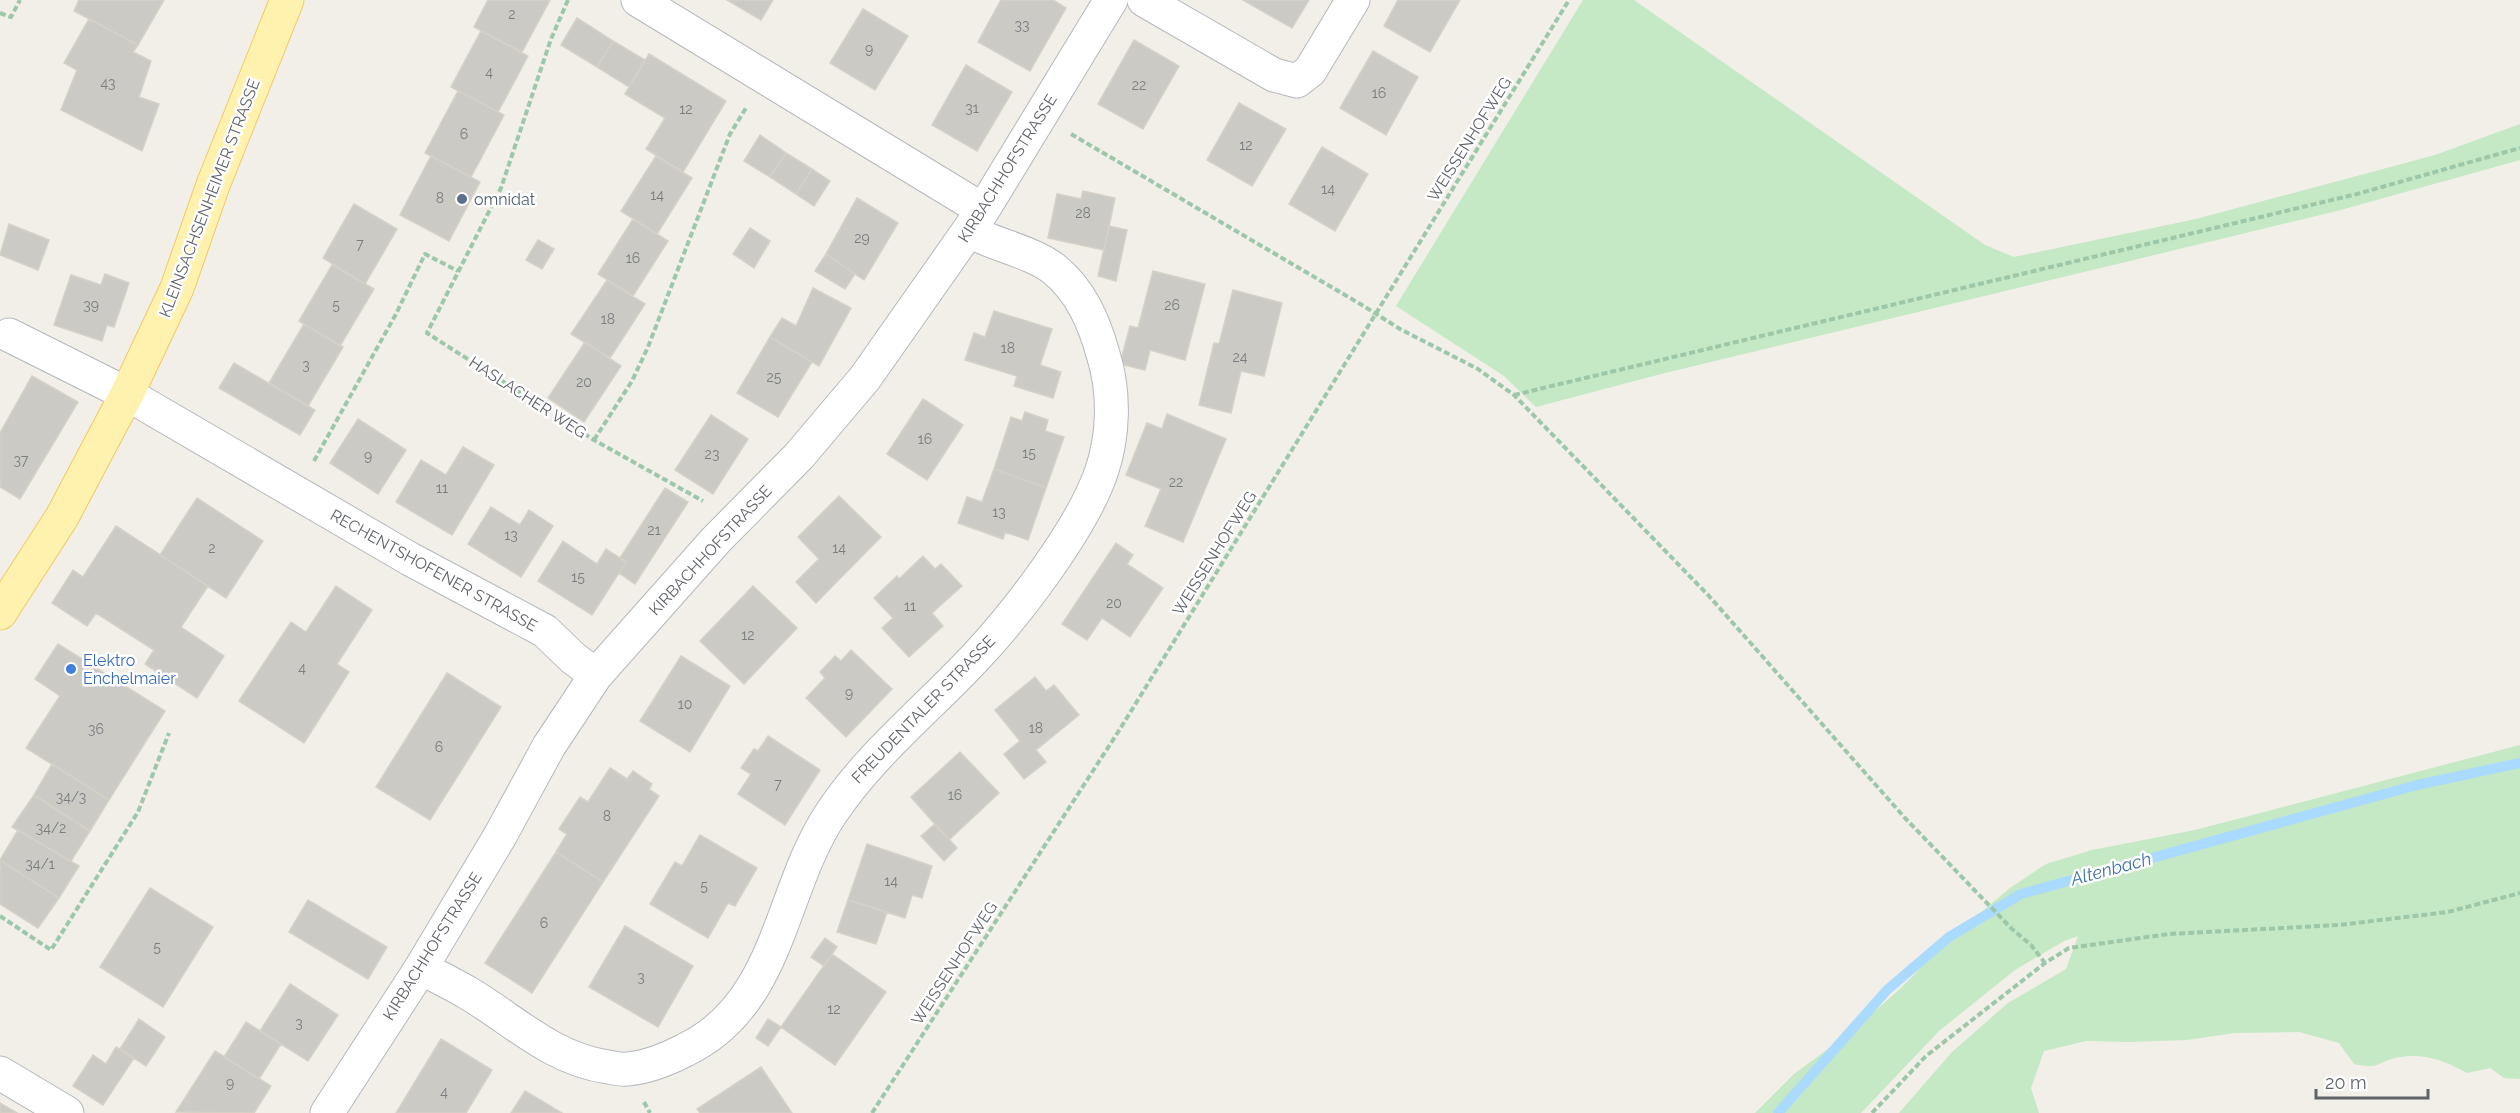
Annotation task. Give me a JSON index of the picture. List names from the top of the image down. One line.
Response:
{"streets":{"main road":["KLEINSACHSENHEIMER STRASSE"],"street":["KIRBACHHOFSTRASSE","RECHENTSHOFENER STRASSE","FREUDENTALER STRASSE"],"path":["WEISSENHOFWEG","HASLACHER WEG"]},"crossings":[["KIRBACHHOFSTRASSE","RECHENTSHOFENER STRASSE"],["KIRBACHHOFSTRASSE","FREUDENTALER STRASSE"],["KLEINSACHSENHEIMER STRASSE","RECHENTSHOFENER STRASSE"]],"water":["Altenbach"],"places":["omnidat","Elektro Enchelmaier"],"house_numbers":["2","33","9","4","43","22","16","31","12","6","12","14","14","8","28","29","7","16","39","5","26","18","18","24","3","25","20","16","15","23","9","37","22","11","13","21","13","2","14","15","20","11","12","4","9","10","18","36","6","7","16","34/3","8","34/2","34/1","14","5","6","5","3","12","3","9","4"],"scale_bar":"20 m"}
